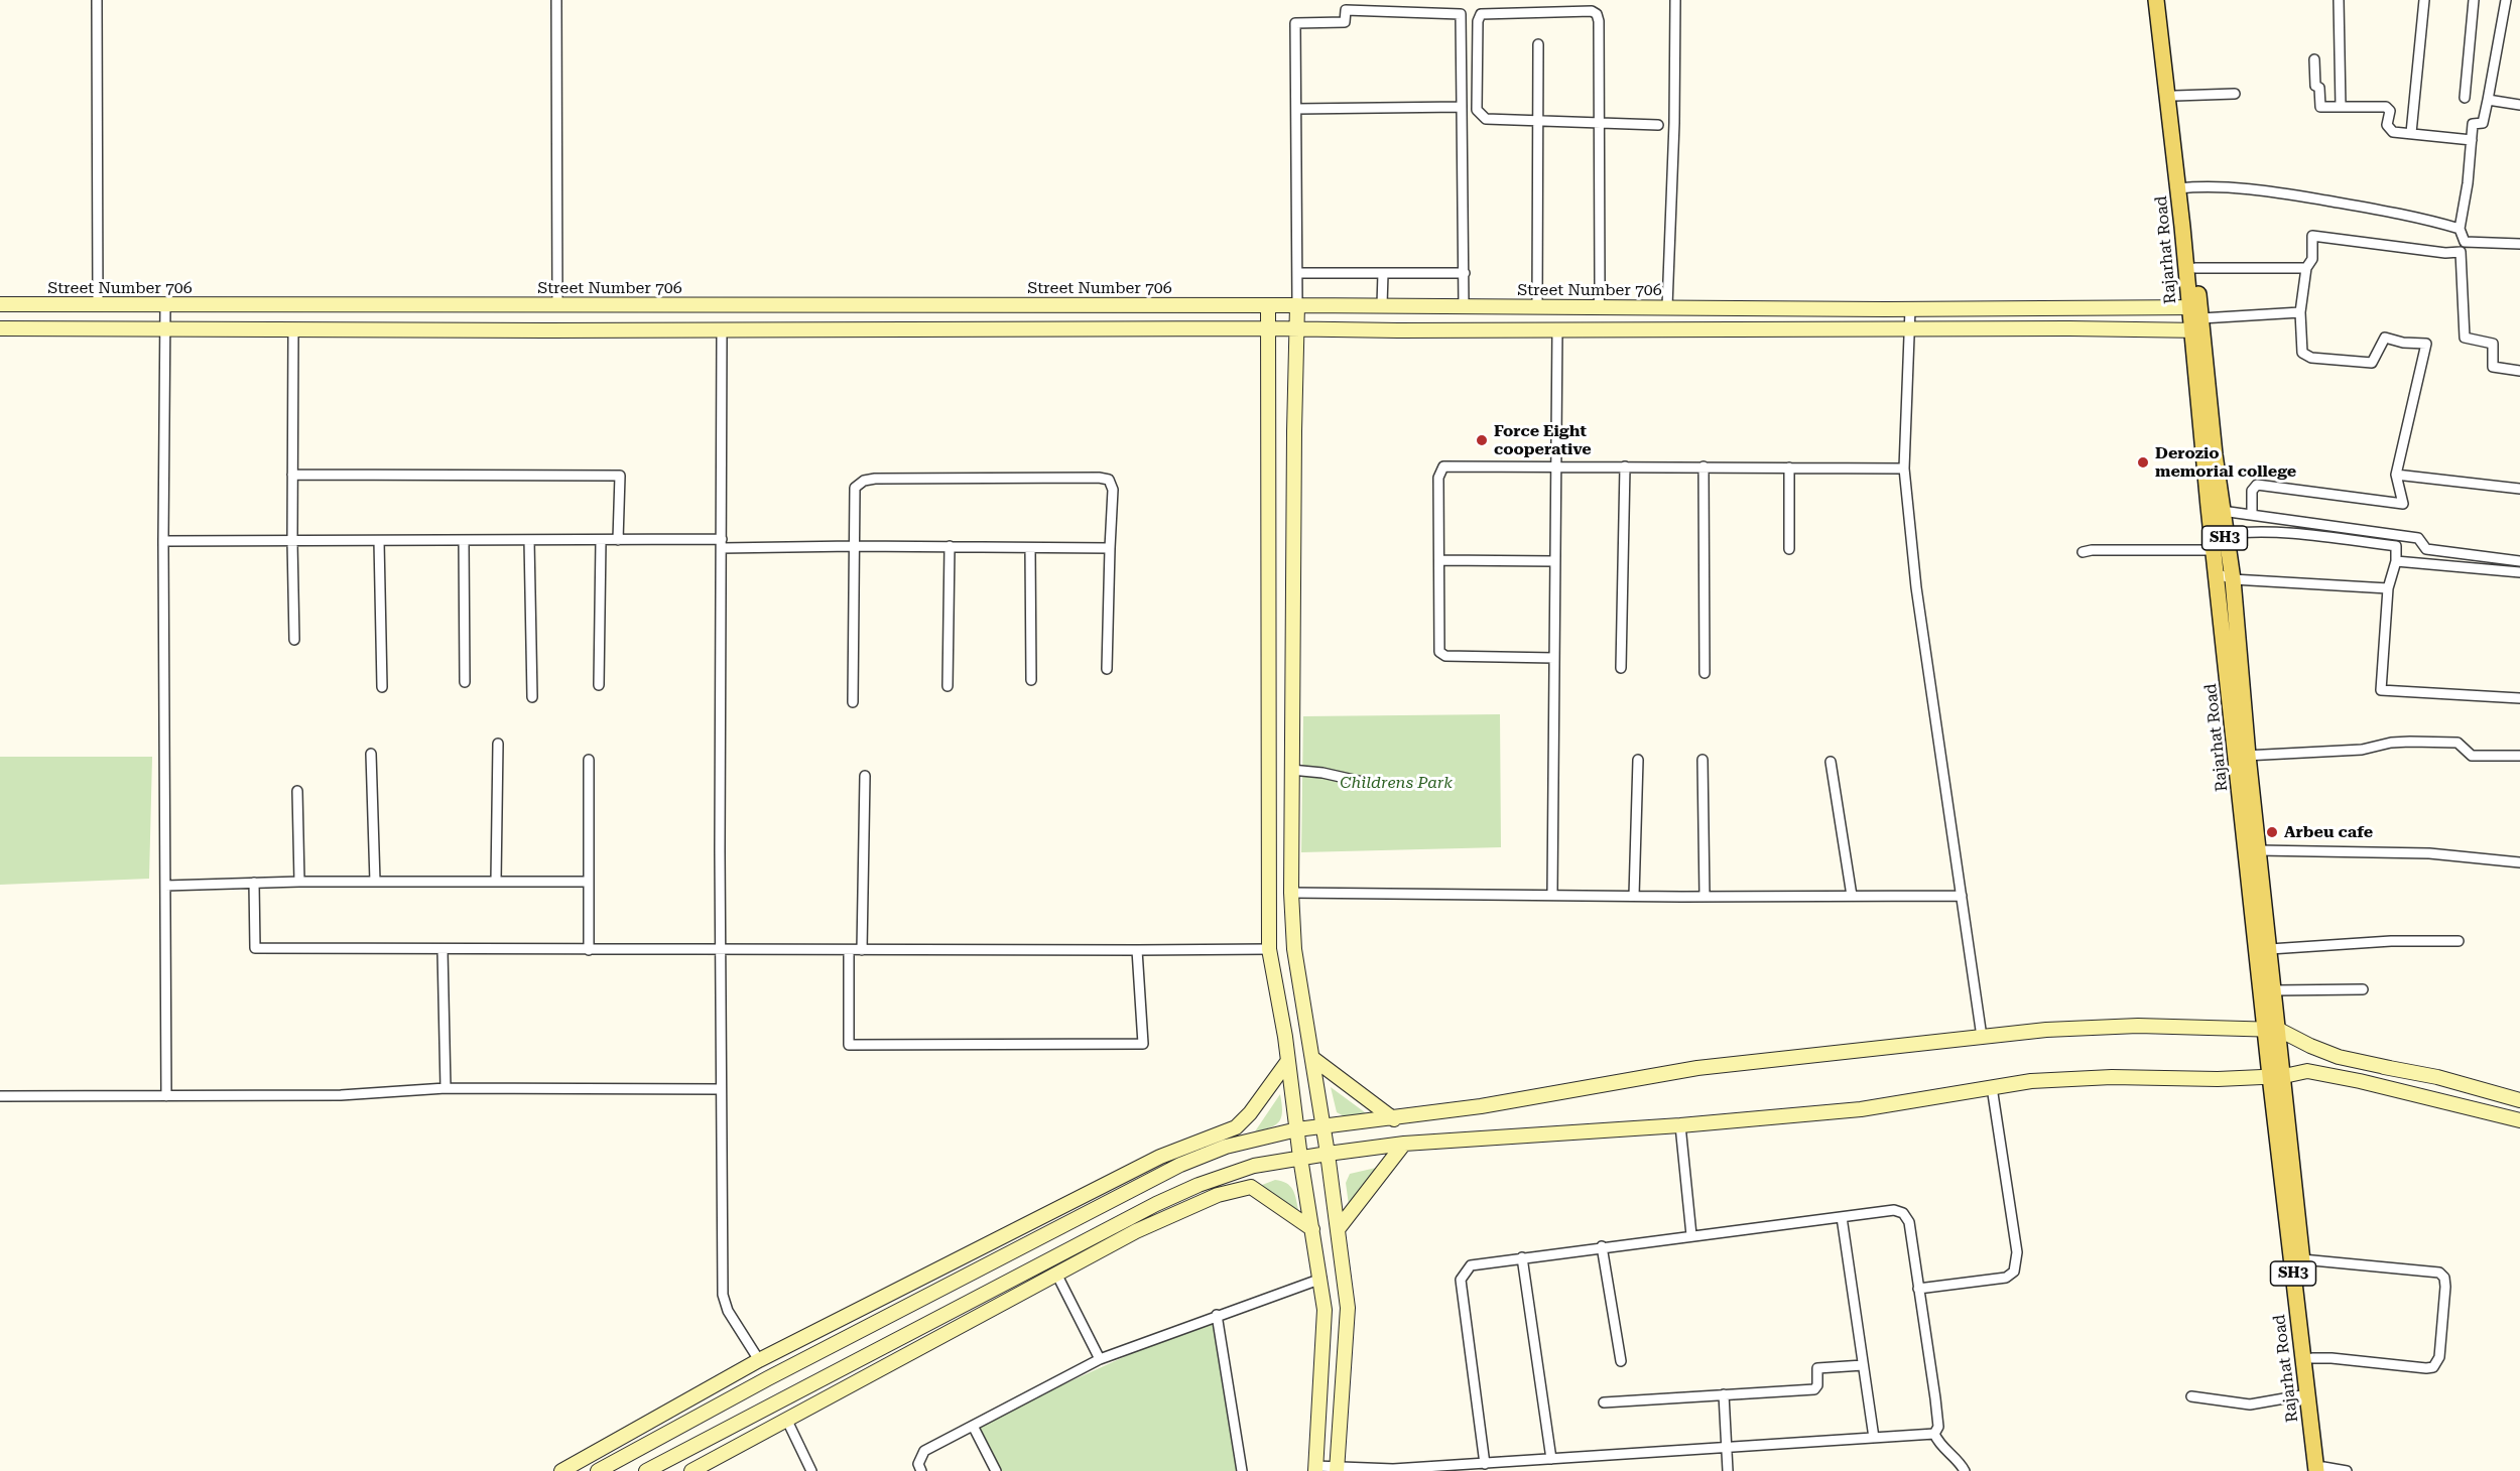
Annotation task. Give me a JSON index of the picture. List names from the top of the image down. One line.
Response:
{"streets":{"main road":["Rajarhat Road","SH3"],"street":["Street Number 706"]},"crossings":[["Rajarhat Road","Street Number 706"]],"parks":["Childrens Park"],"places":["Force Eight cooperative","Derozio memorial college","Arbeu cafe"]}
